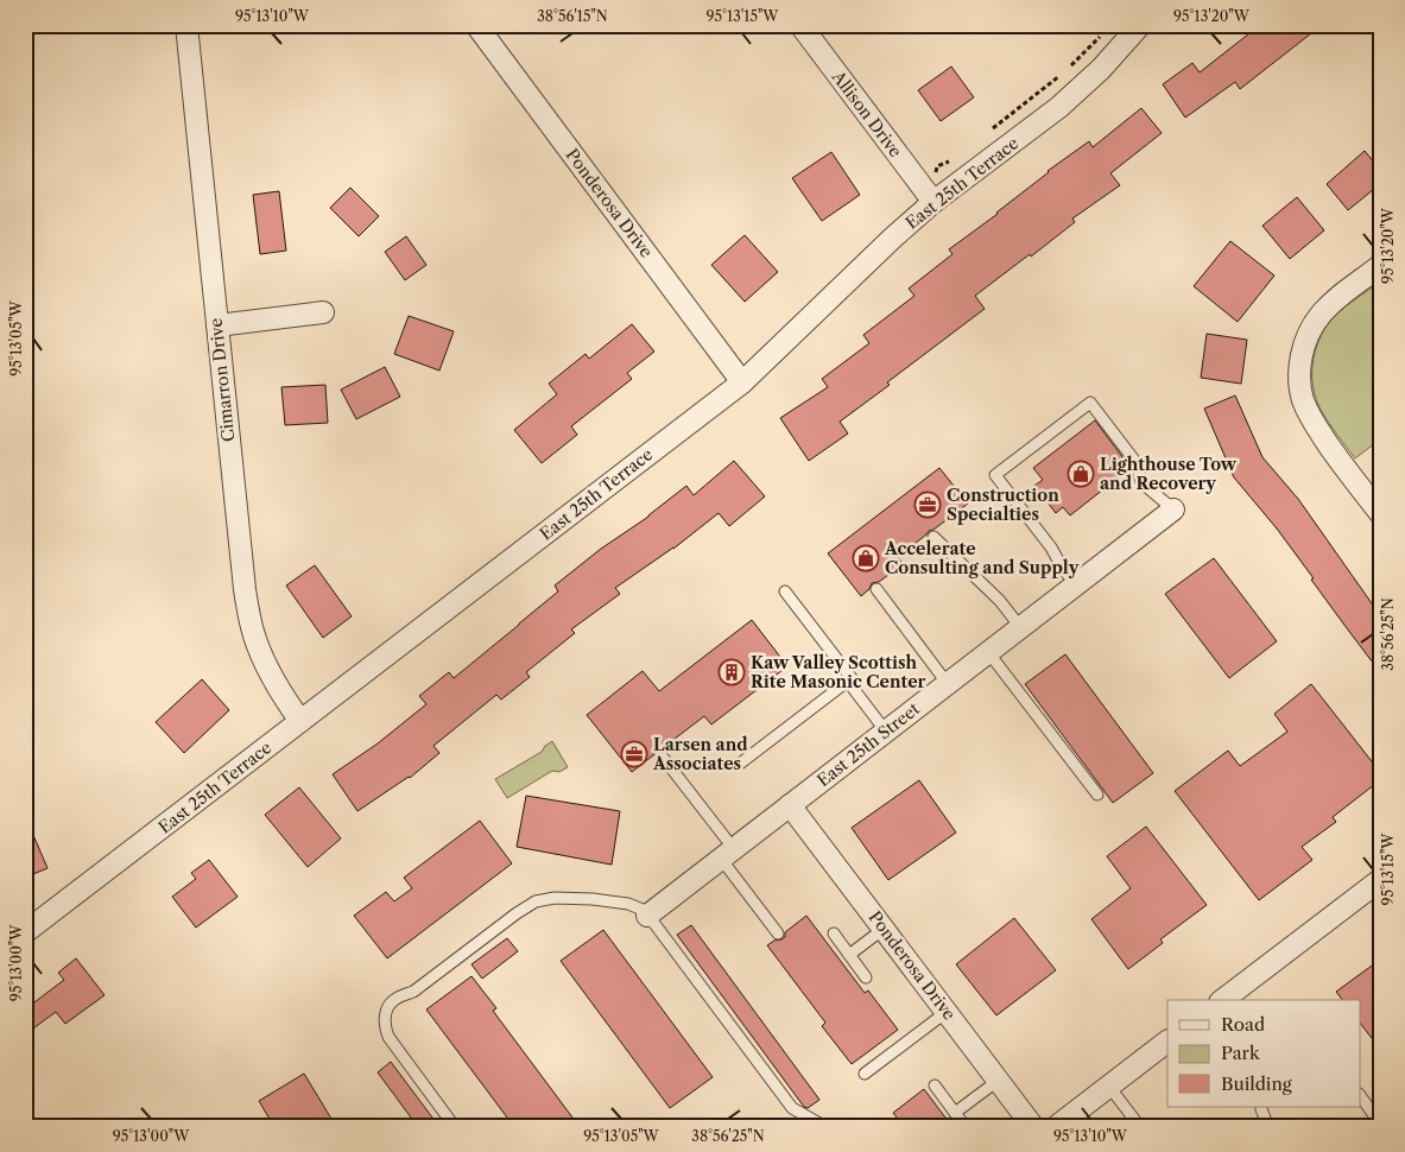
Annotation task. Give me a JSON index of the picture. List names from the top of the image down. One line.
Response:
{"streets":{"street":["Allison Drive","East 25th Terrace","Ponderosa Drive","Cimarron Drive","East 25th Street"]},"crossings":[["Allison Drive","East 25th Terrace"],["East 25th Terrace","Ponderosa Drive"],["East 25th Terrace","Cimarron Drive"],["Ponderosa Drive","East 25th Street"]],"places":{"shop":["Lighthouse Tow and Recovery","Accelerate Consulting and Supply"],"office":["Construction Specialties","Larsen and Associates"],"building":["Kaw Valley Scottish Rite Masonic Center"]},"legend":["Road","Park","Building"],"coordinates":["95°13'10\"W","38°56'15\"N","95°13'15\"W","95°13'20\"W","95°13'05\"W","38°56'25\"N","95°13'00\"W"]}
